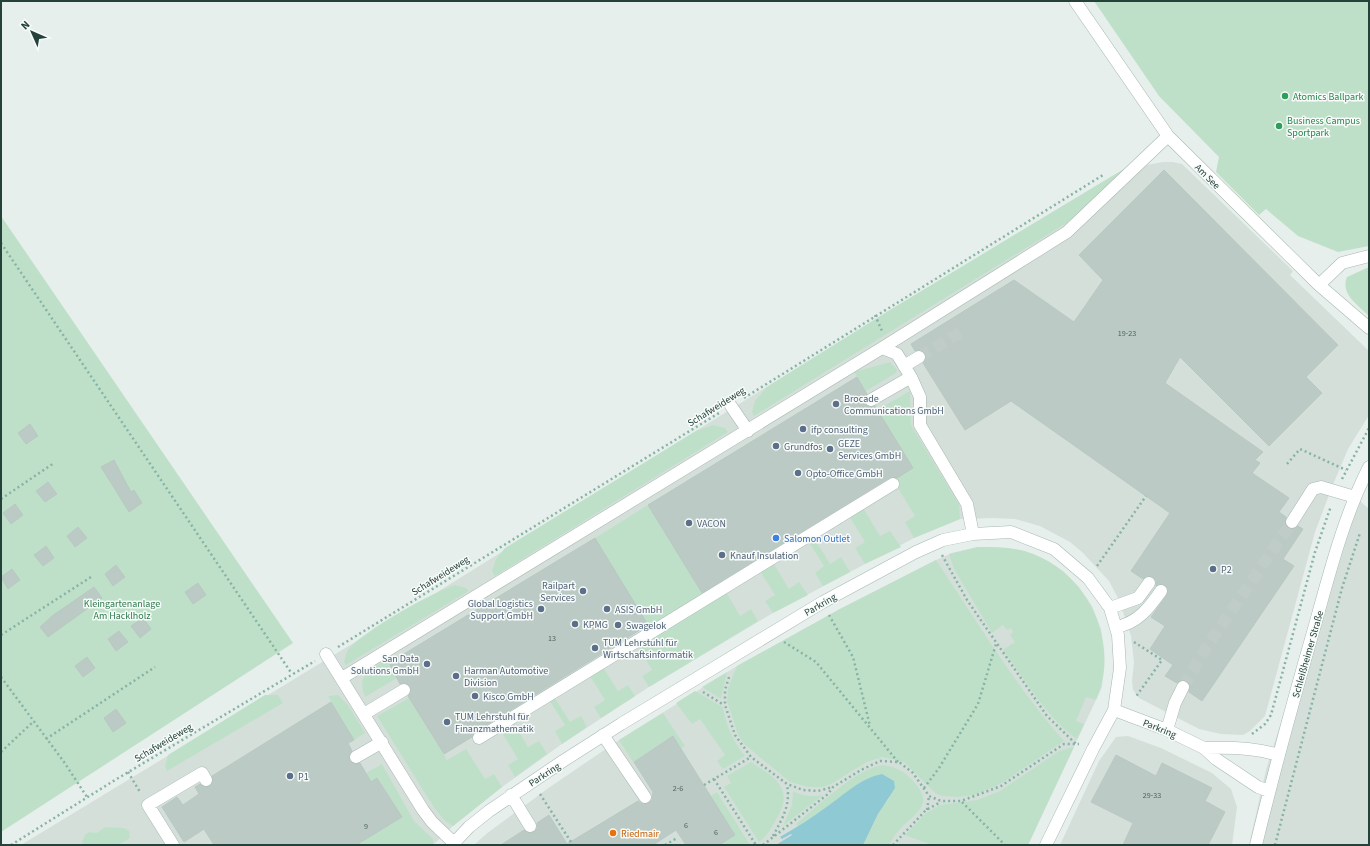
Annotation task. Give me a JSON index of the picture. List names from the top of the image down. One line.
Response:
{"streets":{"street":["Am See","Parkring","Schleißheimer Straße"],"path":["Schafweideweg"]},"crossings":[["Parkring","Schleißheimer Straße"]],"parks":["Kleingartenanlage Am Hacklholz"],"places":["Atomics Ballpark","Business Campus Sportpark","Brocade Communications GmbH","ifp consulting","Grundfos","GEZE Services GmbH","Opto-Office GmbH","VACON","Salomon Outlet","Knauf Insulation","P2","Railpart Services","Global Logistics Support GmbH","ASIS GmbH","KPMG","Swagelok","TUM Lehrstuhl für Wirtschaftsinformatik","San Data Solutions GmbH","Harman Automotive Division","Kisco GmbH","TUM Lehrstuhl für Finanzmathematik","P1","Riedmair"],"house_numbers":["19-23","13","2-6","29-33","6","9","6"],"north":"top left"}
